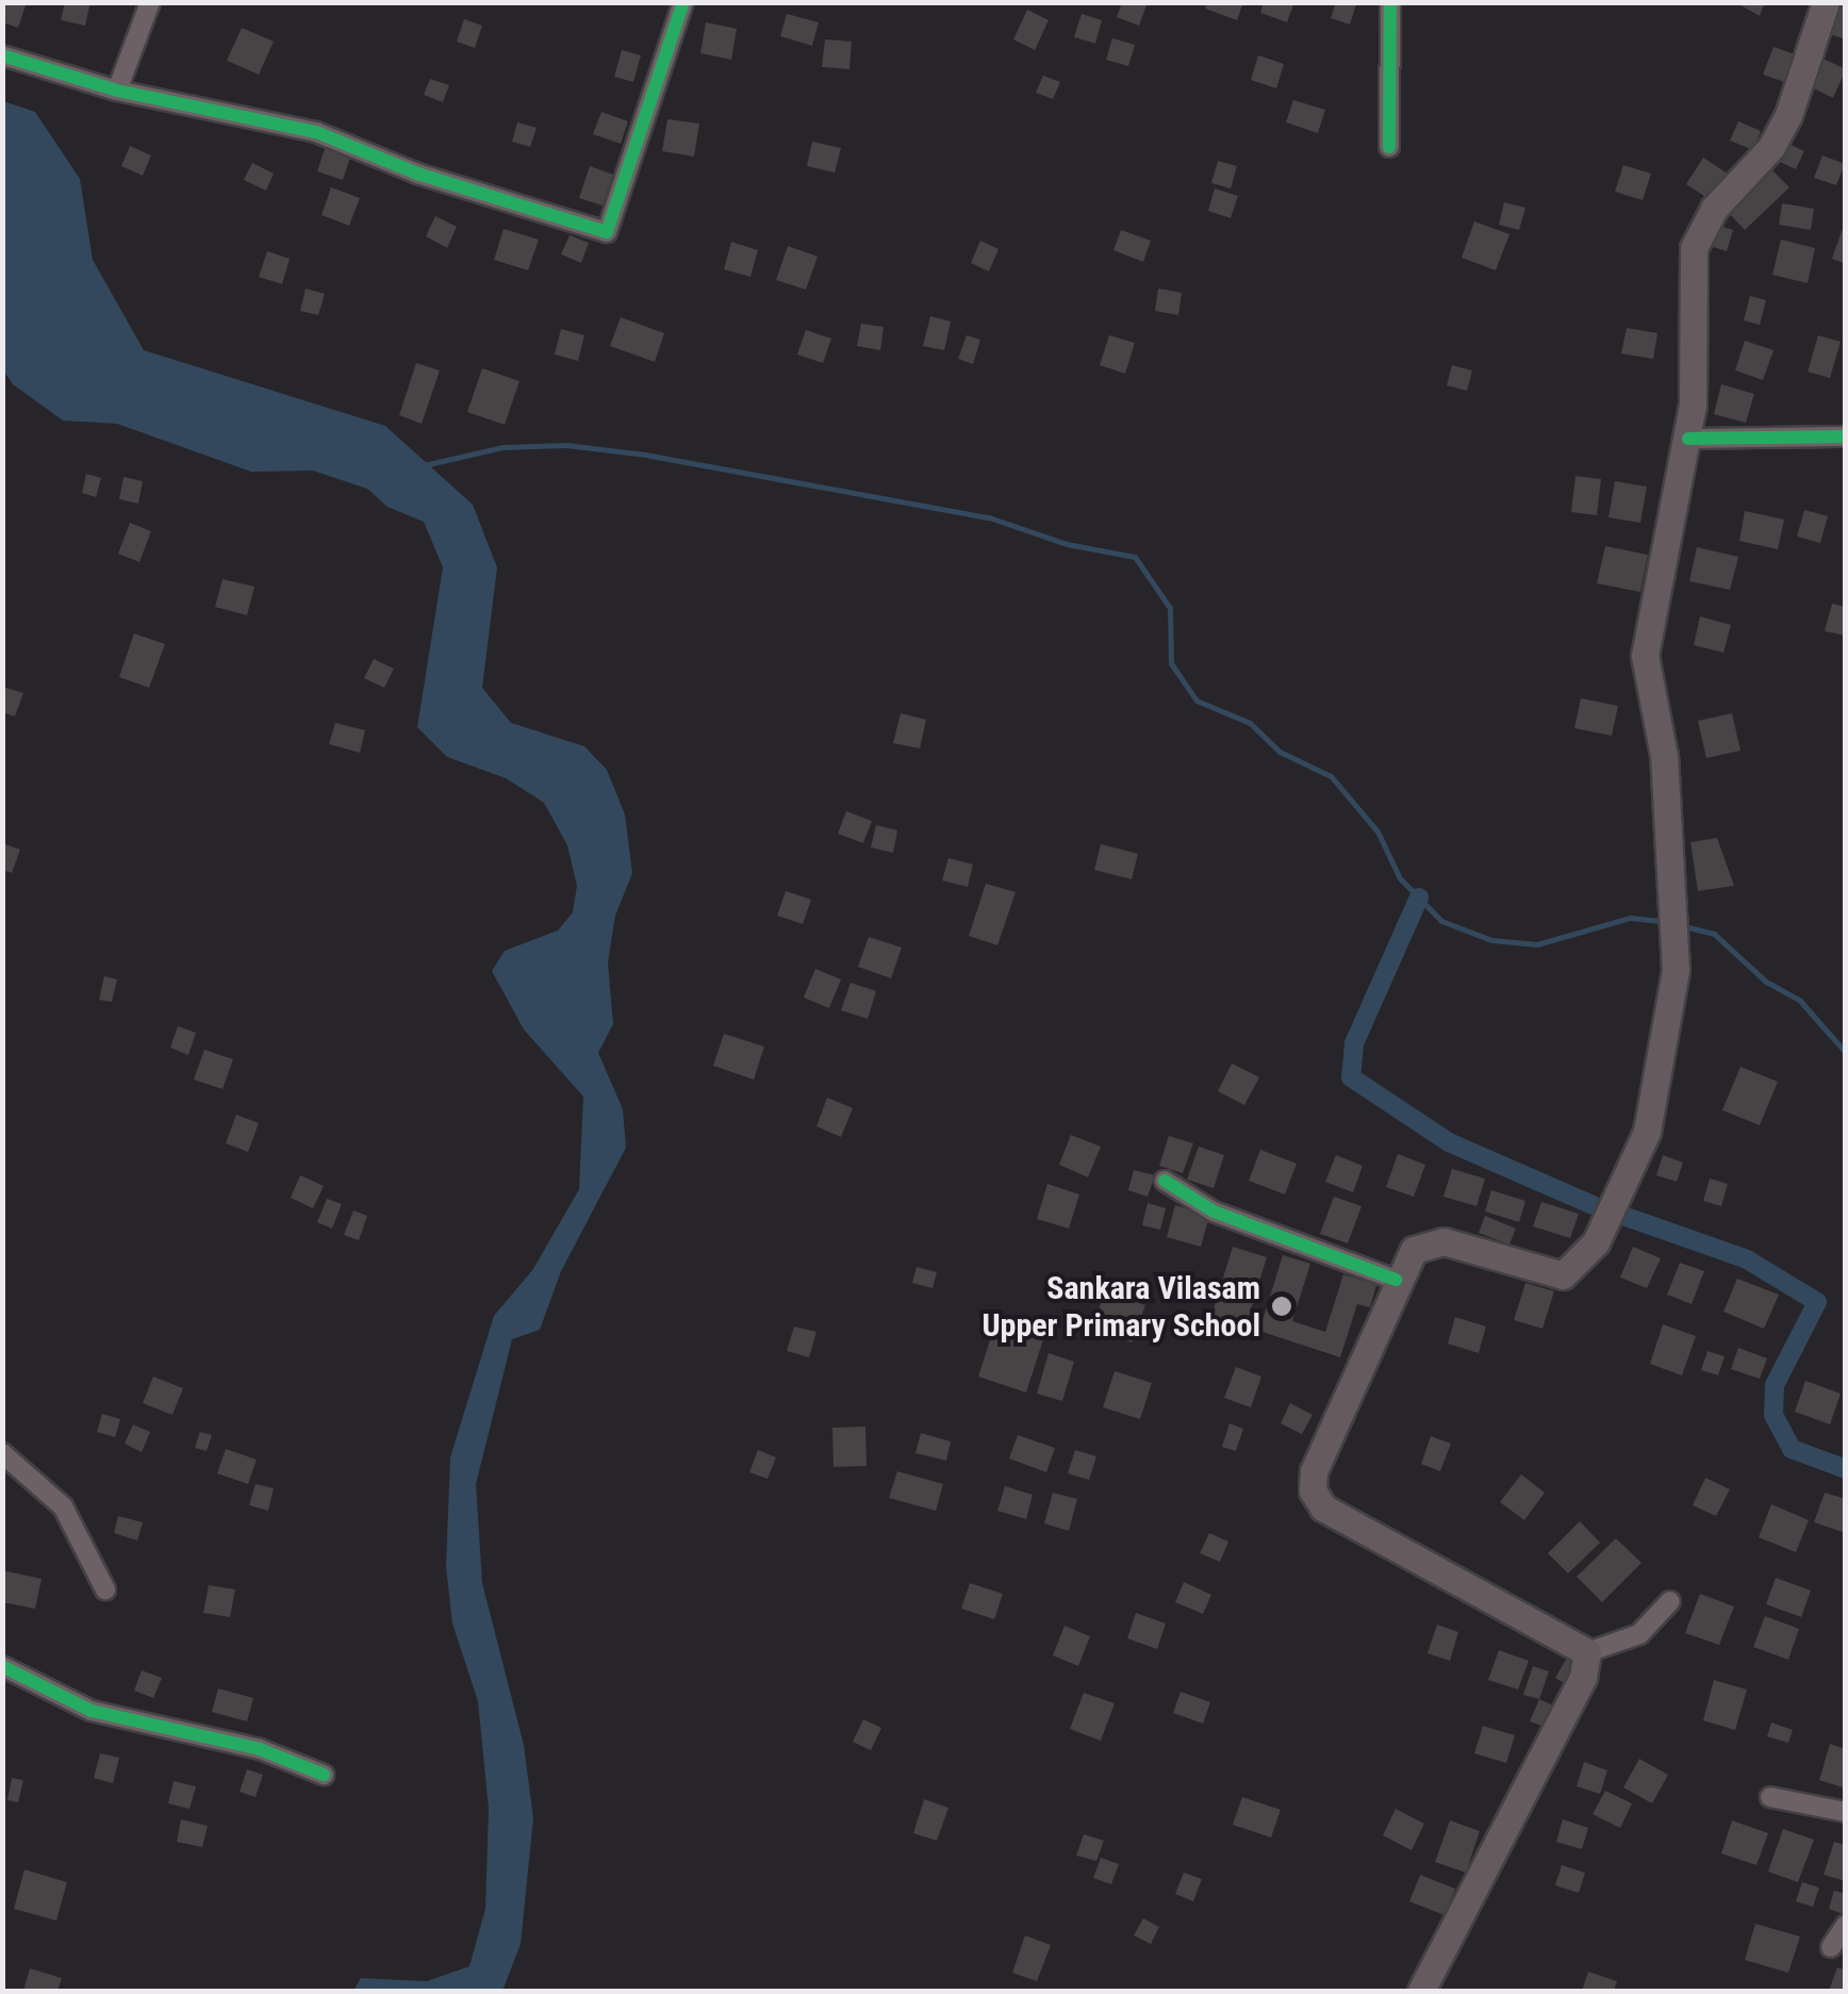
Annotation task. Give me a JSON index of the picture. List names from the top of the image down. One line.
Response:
{"places":["Sankara Vilasam Upper Primary School"]}
